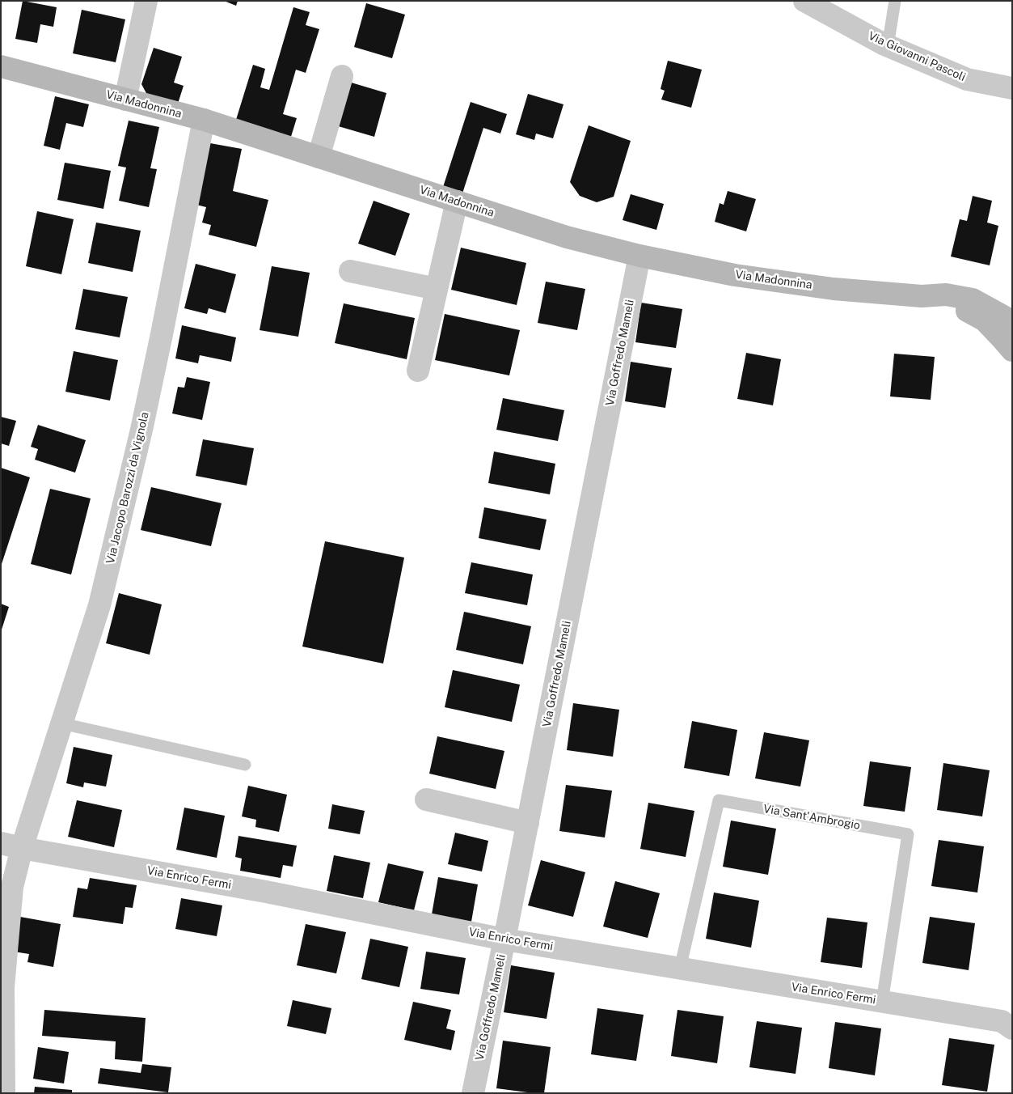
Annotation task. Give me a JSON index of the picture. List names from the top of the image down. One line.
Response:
{"streets":{"street":["Via Giovanni Pascoli","Via Madonnina","Via Goffredo Mameli","Via Jacopo Barozzi da Vignola","Via Enrico Fermi"],"lane":["Via Sant'Ambrogio"]},"crossings":[["Via Madonnina","Via Goffredo Mameli"],["Via Madonnina","Via Jacopo Barozzi da Vignola"],["Via Goffredo Mameli","Via Enrico Fermi"],["Via Jacopo Barozzi da Vignola","Via Enrico Fermi"],["Via Sant'Ambrogio","Via Enrico Fermi"]]}
